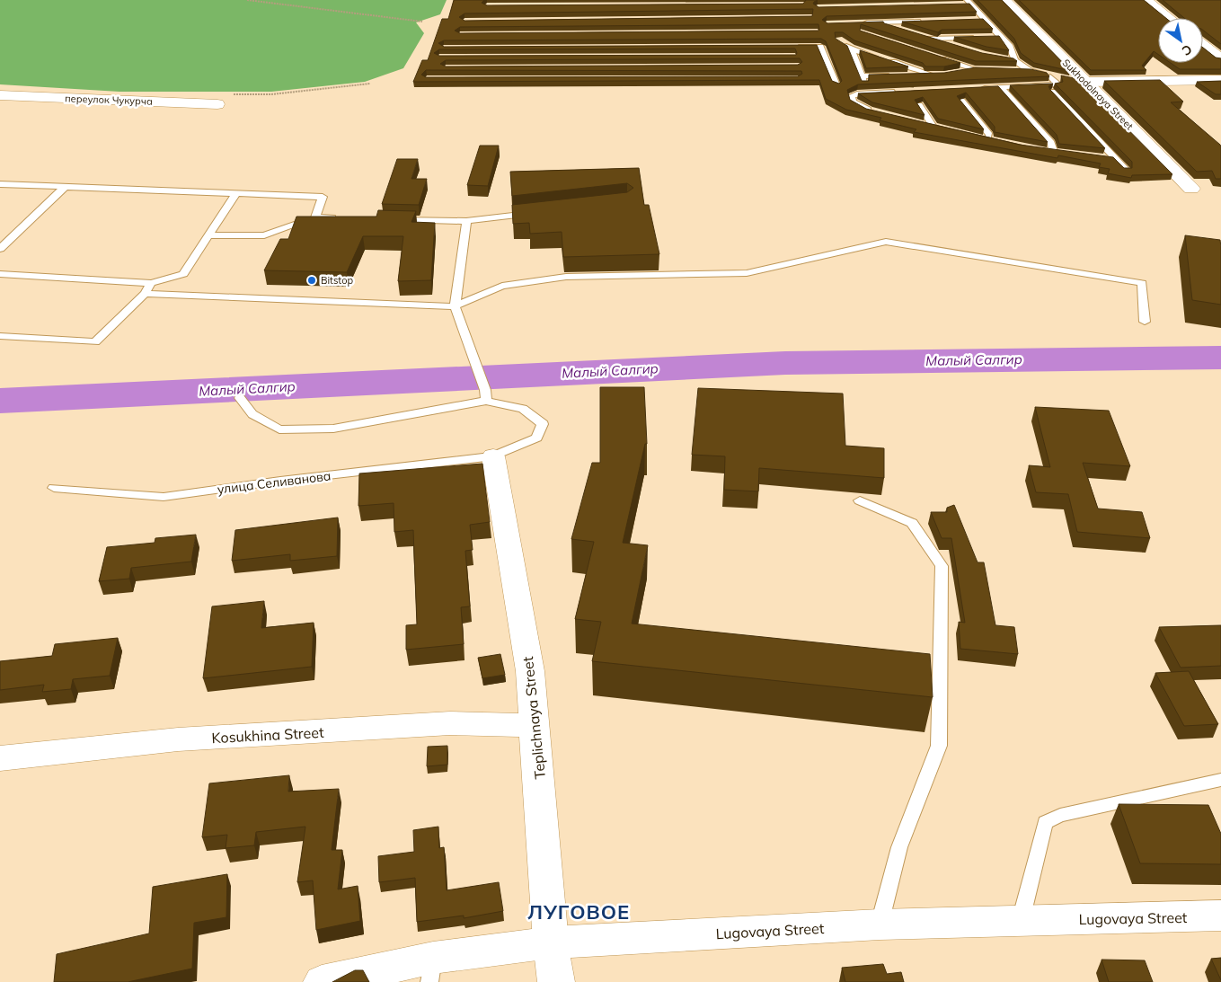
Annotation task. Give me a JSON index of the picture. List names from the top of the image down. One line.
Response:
{"streets":{"street":["Sukhodolnaya Street","переулок Чукурча","Teplichnaya Street","Kosukhina Street","Lugovaya Street"],"lane":["улица Селиванова"]},"crossings":[["улица Селиванова","Teplichnaya Street"],["Teplichnaya Street","Kosukhina Street"],["Teplichnaya Street","Lugovaya Street"]],"districts":["ЛУГОВОЕ"],"water":["Малый Салгир"],"places":["Bitstop"],"north":"bottom right"}
